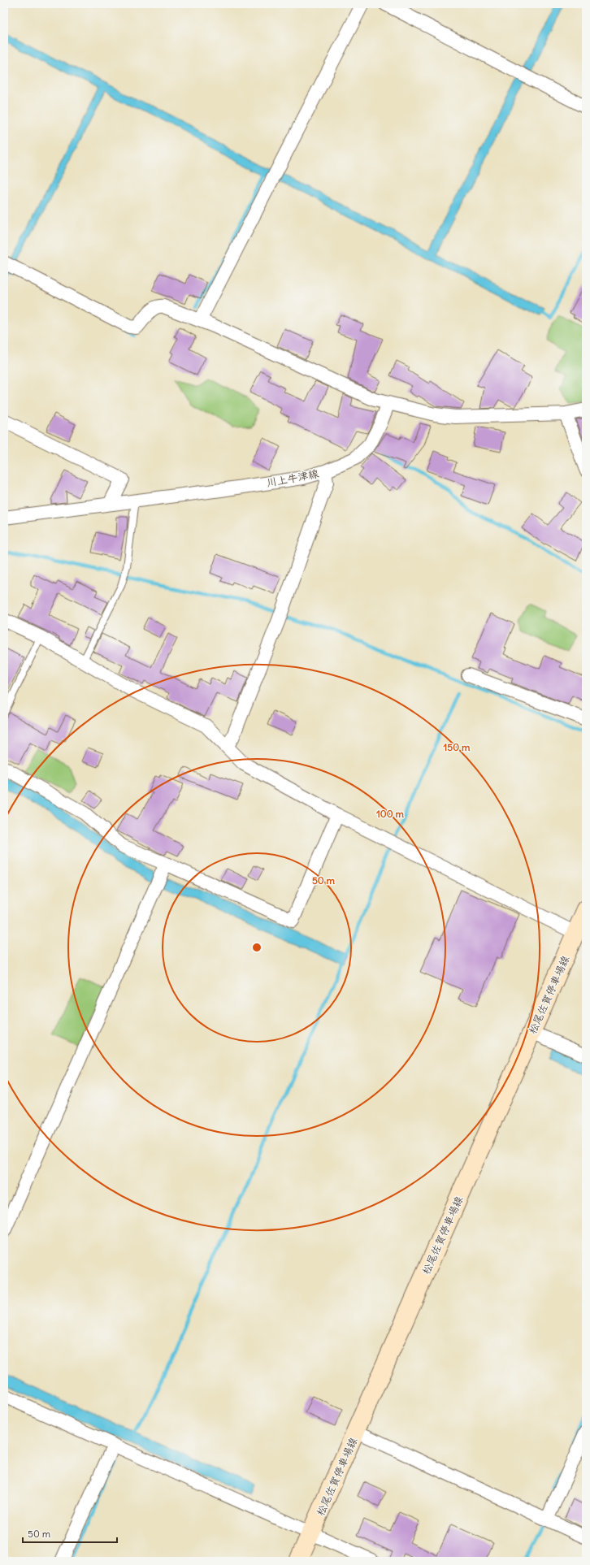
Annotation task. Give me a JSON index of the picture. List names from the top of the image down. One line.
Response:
{"streets":{"main road":["松尾佐賀停車場線"],"street":["川上牛津線"]},"scale_bar":"50 m","rings":["150 m","100 m","50 m"]}
